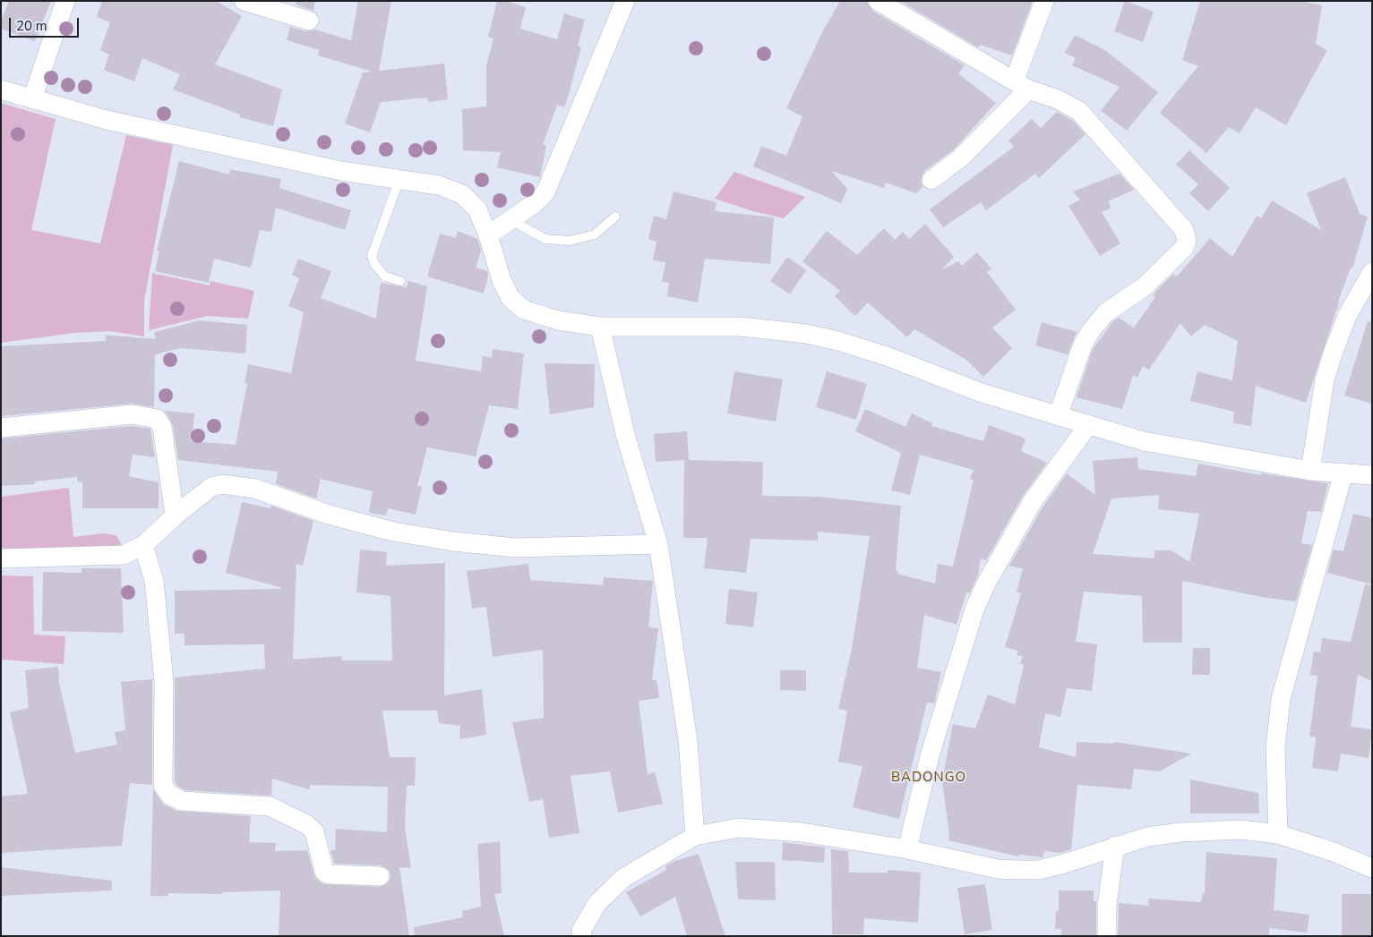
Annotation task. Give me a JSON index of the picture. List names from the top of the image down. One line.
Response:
{"districts":["BADONGO"],"scale_bar":"20 m"}
